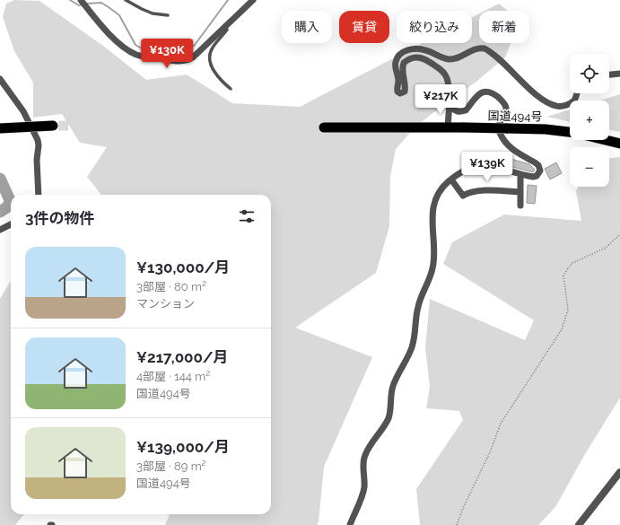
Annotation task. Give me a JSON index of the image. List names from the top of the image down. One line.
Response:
{"streets":{"highway":["国道494号"]},"page":{"chip":["購入","賃貸","絞り込み","新着"],"price":["¥130K","¥217K","¥139K"],"map_buttons":["+","−"],"heading":"3件の物件","list":[{"name":"¥130,000/月","note":"3部屋 · 80 m² · マンション"},{"name":"¥217,000/月","note":"4部屋 · 144 m² · 国道494号"},{"name":"¥139,000/月","note":"3部屋 · 89 m² · 国道494号"}]}}
